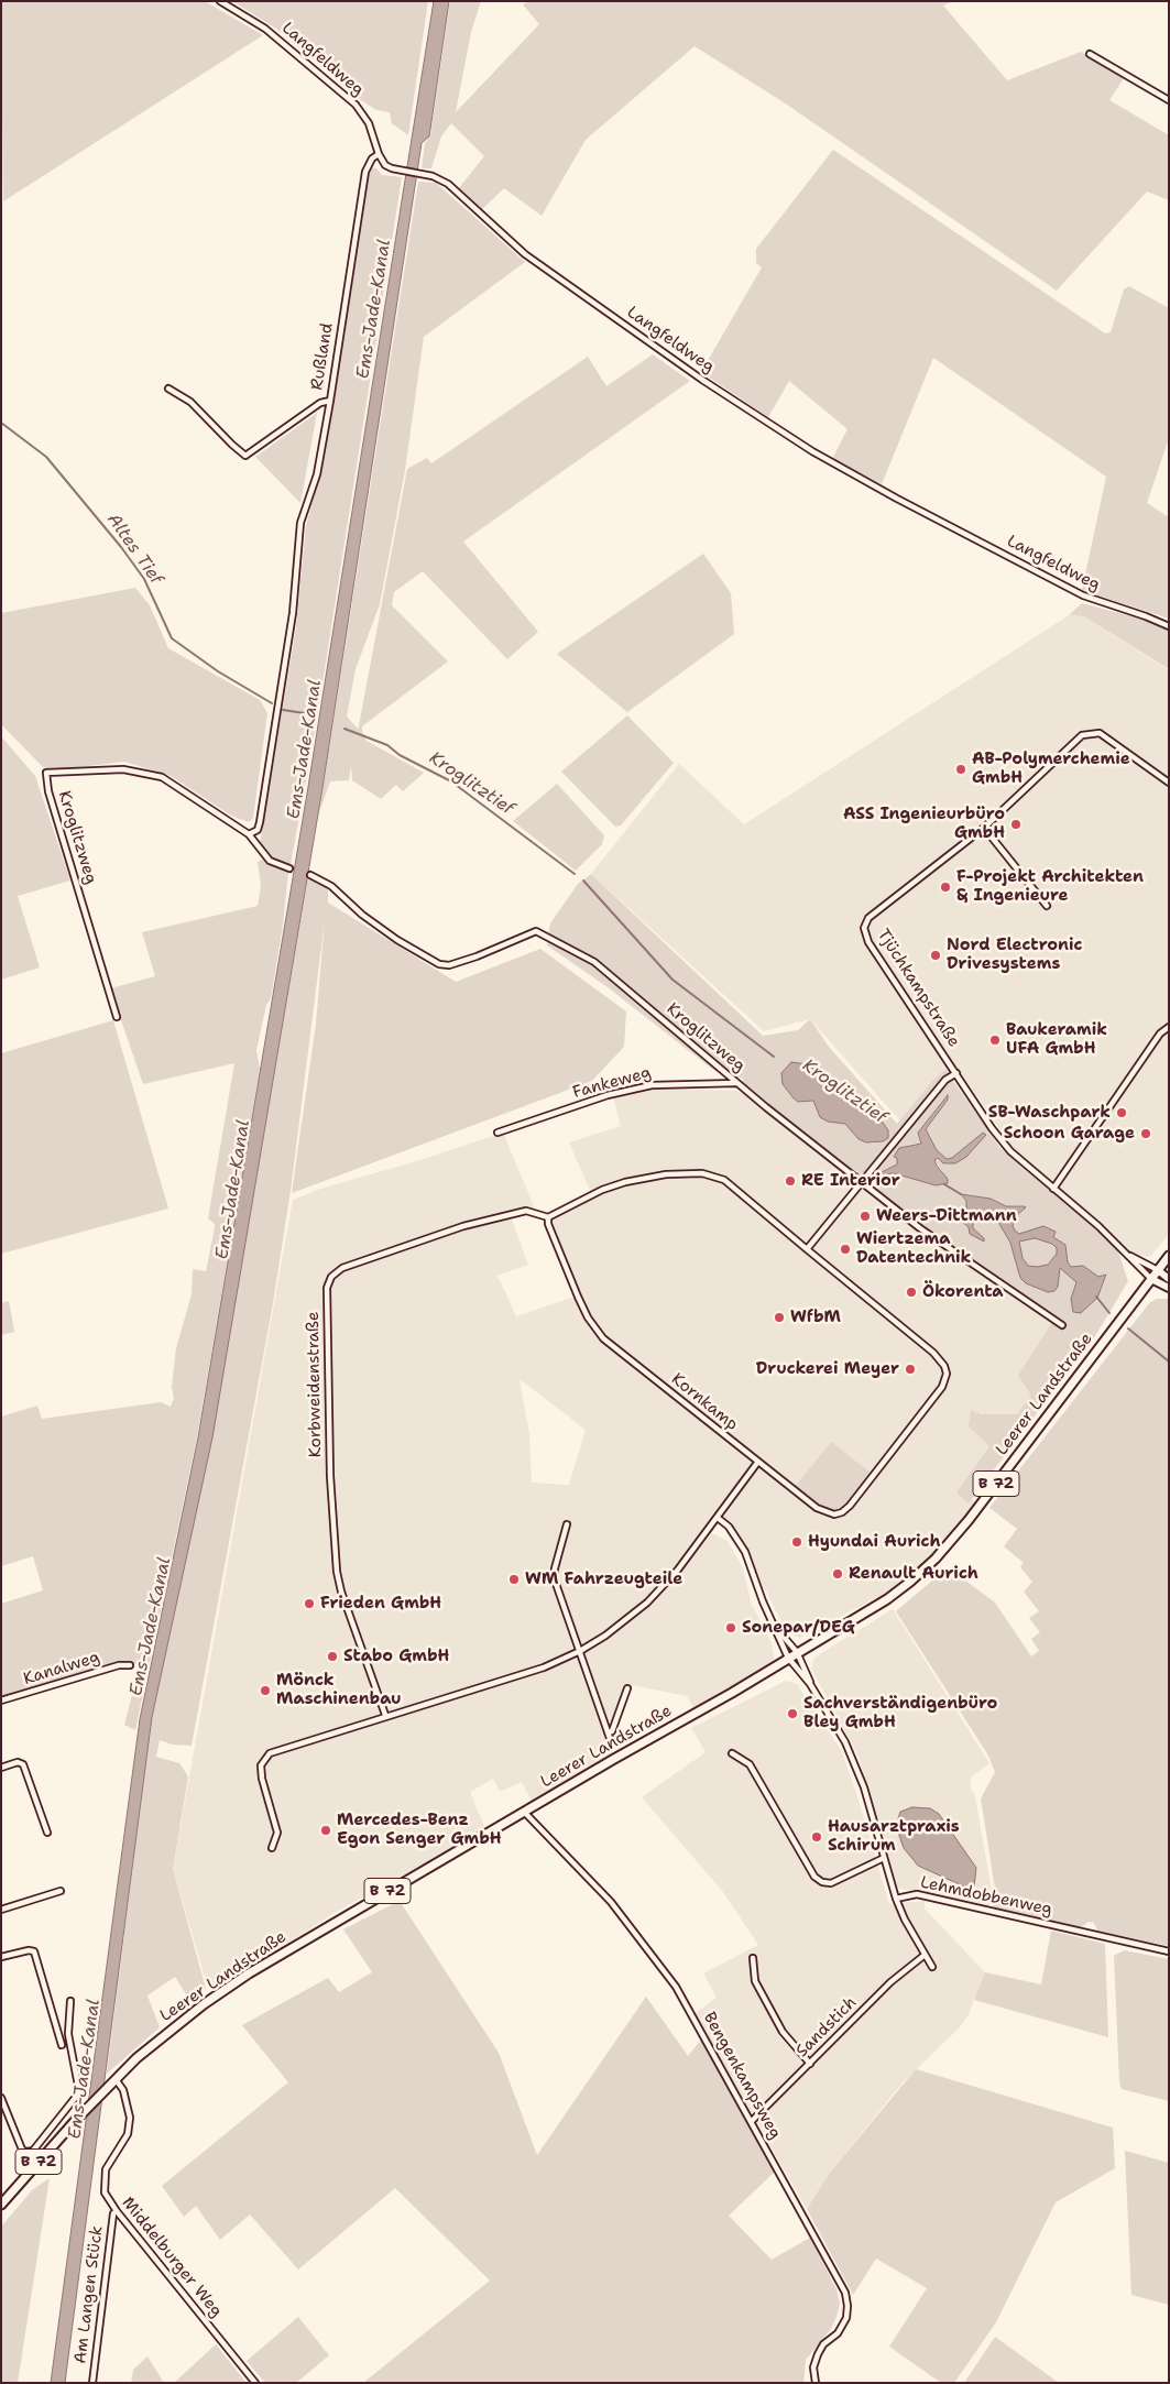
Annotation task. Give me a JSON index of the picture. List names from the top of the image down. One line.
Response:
{"streets":{"main road":["Leerer Landstraße","B 72"],"street":["Langfeldweg","Rußland","Kroglitzweg","Tjüchkampstraße","Fankeweg","Korbweidenstraße","Kornkamp","Kanalweg","Lehmdobbenweg","Sandstich","Bengenkampsweg","Middelburger Weg","Am Langen Stück"]},"crossings":[["Langfeldweg","Rußland"],["Kroglitzweg","Fankeweg"],["Tjüchkampstraße","Leerer Landstraße"],["Korbweidenstraße","Kornkamp"],["Leerer Landstraße","Lehmdobbenweg"],["Leerer Landstraße","Bengenkampsweg"],["Leerer Landstraße","Middelburger Weg"],["Sandstich","Bengenkampsweg"],["Middelburger Weg","Am Langen Stück"]],"water":["Ems-Jade-Kanal","Altes Tief","Kroglitztief"],"places":["AB-Polymerchemie GmbH","ASS Ingenieurbüro GmbH","F-Projekt Architekten & Ingenieure","Nord Electronic Drivesystems","Baukeramik UFA GmbH","SB-Waschpark","Schoon Garage","RE Interior","Weers-Dittmann","Wiertzema Datentechnik","Ökorenta","WfbM","Druckerei Meyer","Hyundai Aurich","Renault Aurich","WM Fahrzeugteile","Frieden GmbH","Sonepar/DEG","Stabo GmbH","Mönck Maschinenbau","Sachverständigenbüro Bley GmbH","Mercedes-Benz Egon Senger GmbH","Hausarztpraxis Schirum"]}
